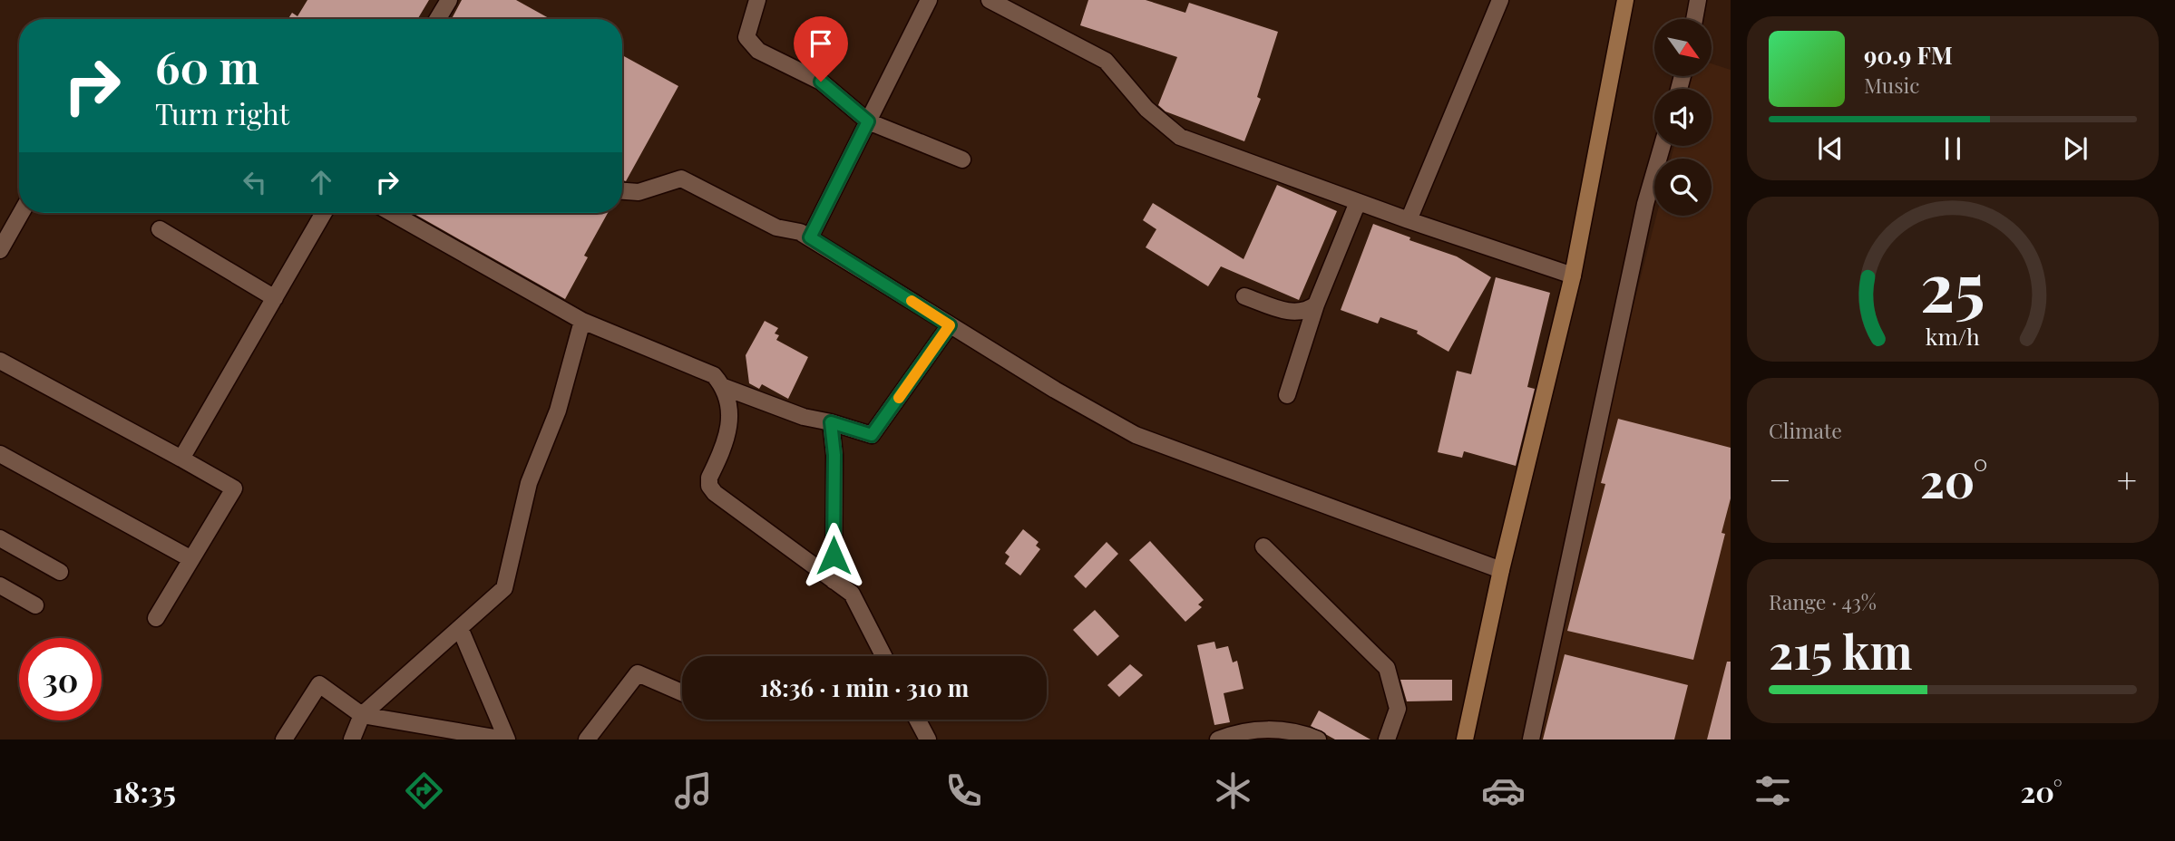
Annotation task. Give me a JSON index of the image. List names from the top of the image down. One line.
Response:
{"north":"bottom right","page":{"turn":["60 m","Turn right"],"song":["90.9 FM","Music"],"tile":["Climate",["Range · 43%","215 km"]],"heat":["−","20°","+"],"limit":"30","trip":"18:36 · 1 min · 310 m","tabs":["18:35","20°"],"gauge":["25","km/h"]}}
